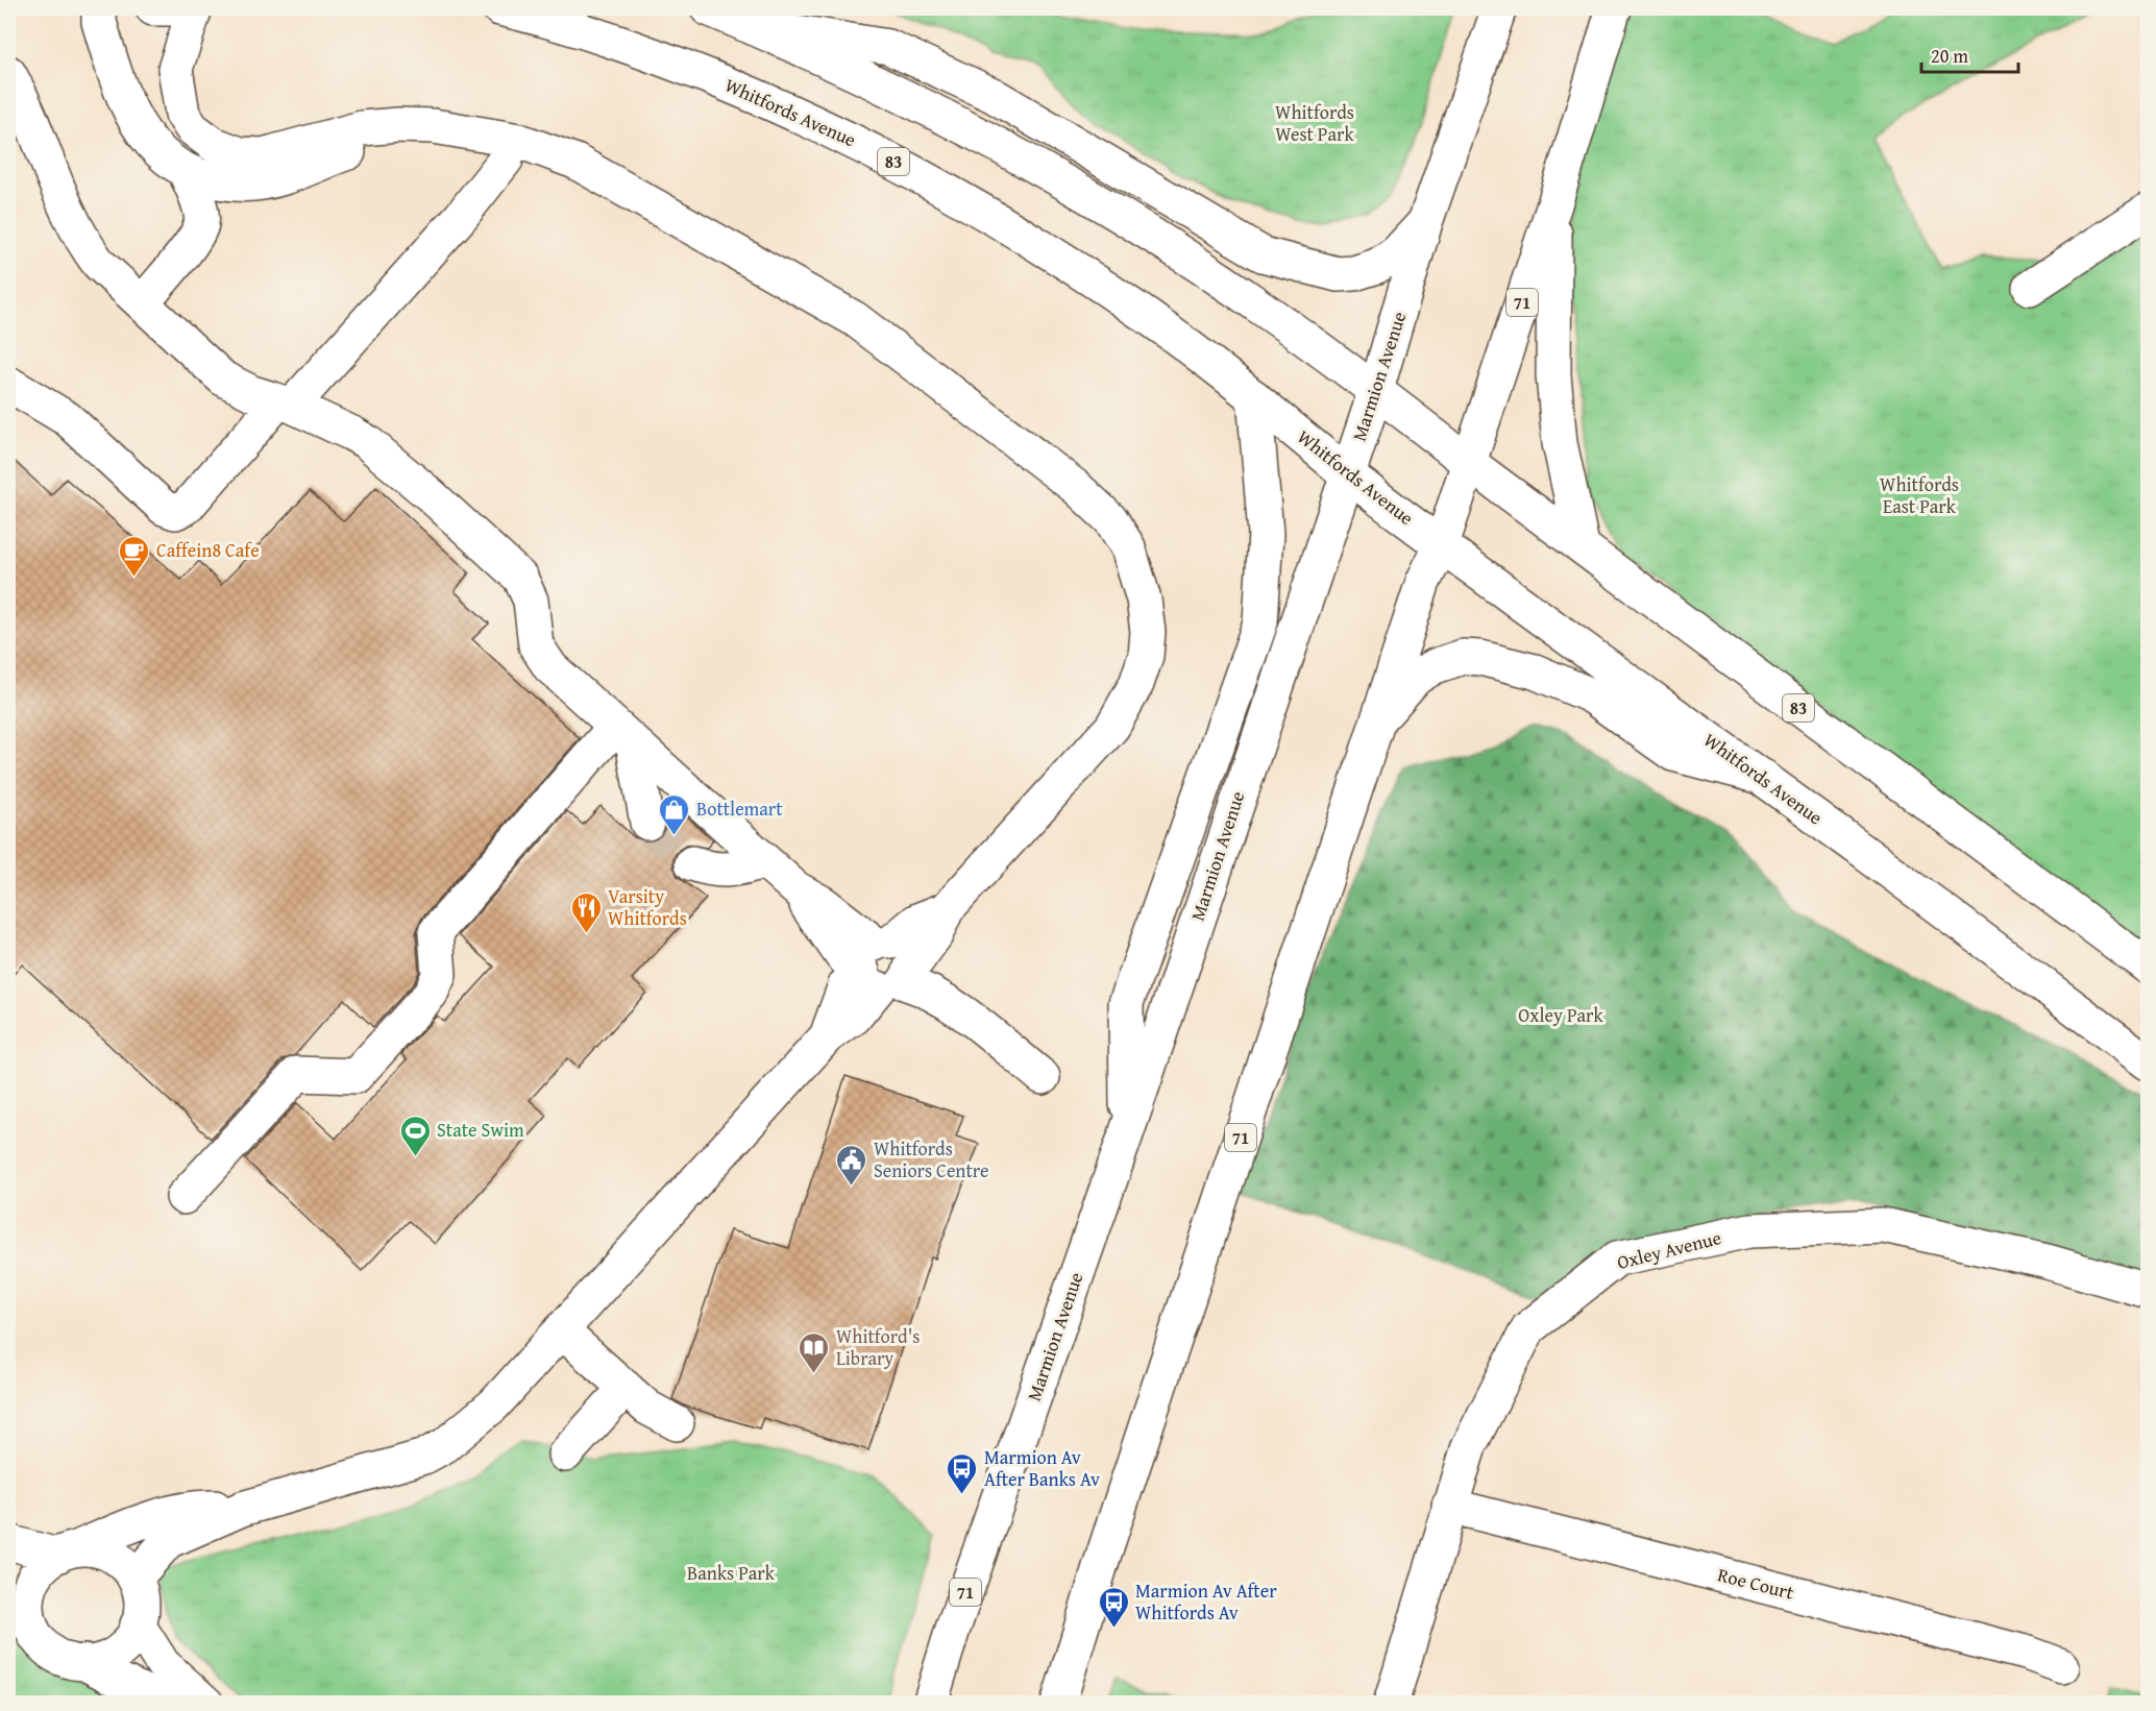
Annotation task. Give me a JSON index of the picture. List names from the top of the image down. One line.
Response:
{"streets":{"main road":["Whitfords Avenue","83","71","Marmion Avenue","Oxley Avenue","Roe Court"]},"crossings":[["Whitfords Avenue","71"],["Whitfords Avenue","Marmion Avenue"],["83","71"],["83","Marmion Avenue"],["Oxley Avenue","Roe Court"]],"parks":["Whitfords West Park","Whitfords East Park","Oxley Park","Banks Park"],"places":{"cafe":["Caffein8 Cafe"],"shop":["Bottlemart"],"restaurant":["Varsity Whitfords"],"sports":["State Swim"],"public building":["Whitfords Seniors Centre"],"library":["Whitford's Library"],"bus stop":["Marmion Av After Banks Av","Marmion Av After Whitfords Av"]},"scale_bar":"20 m"}
